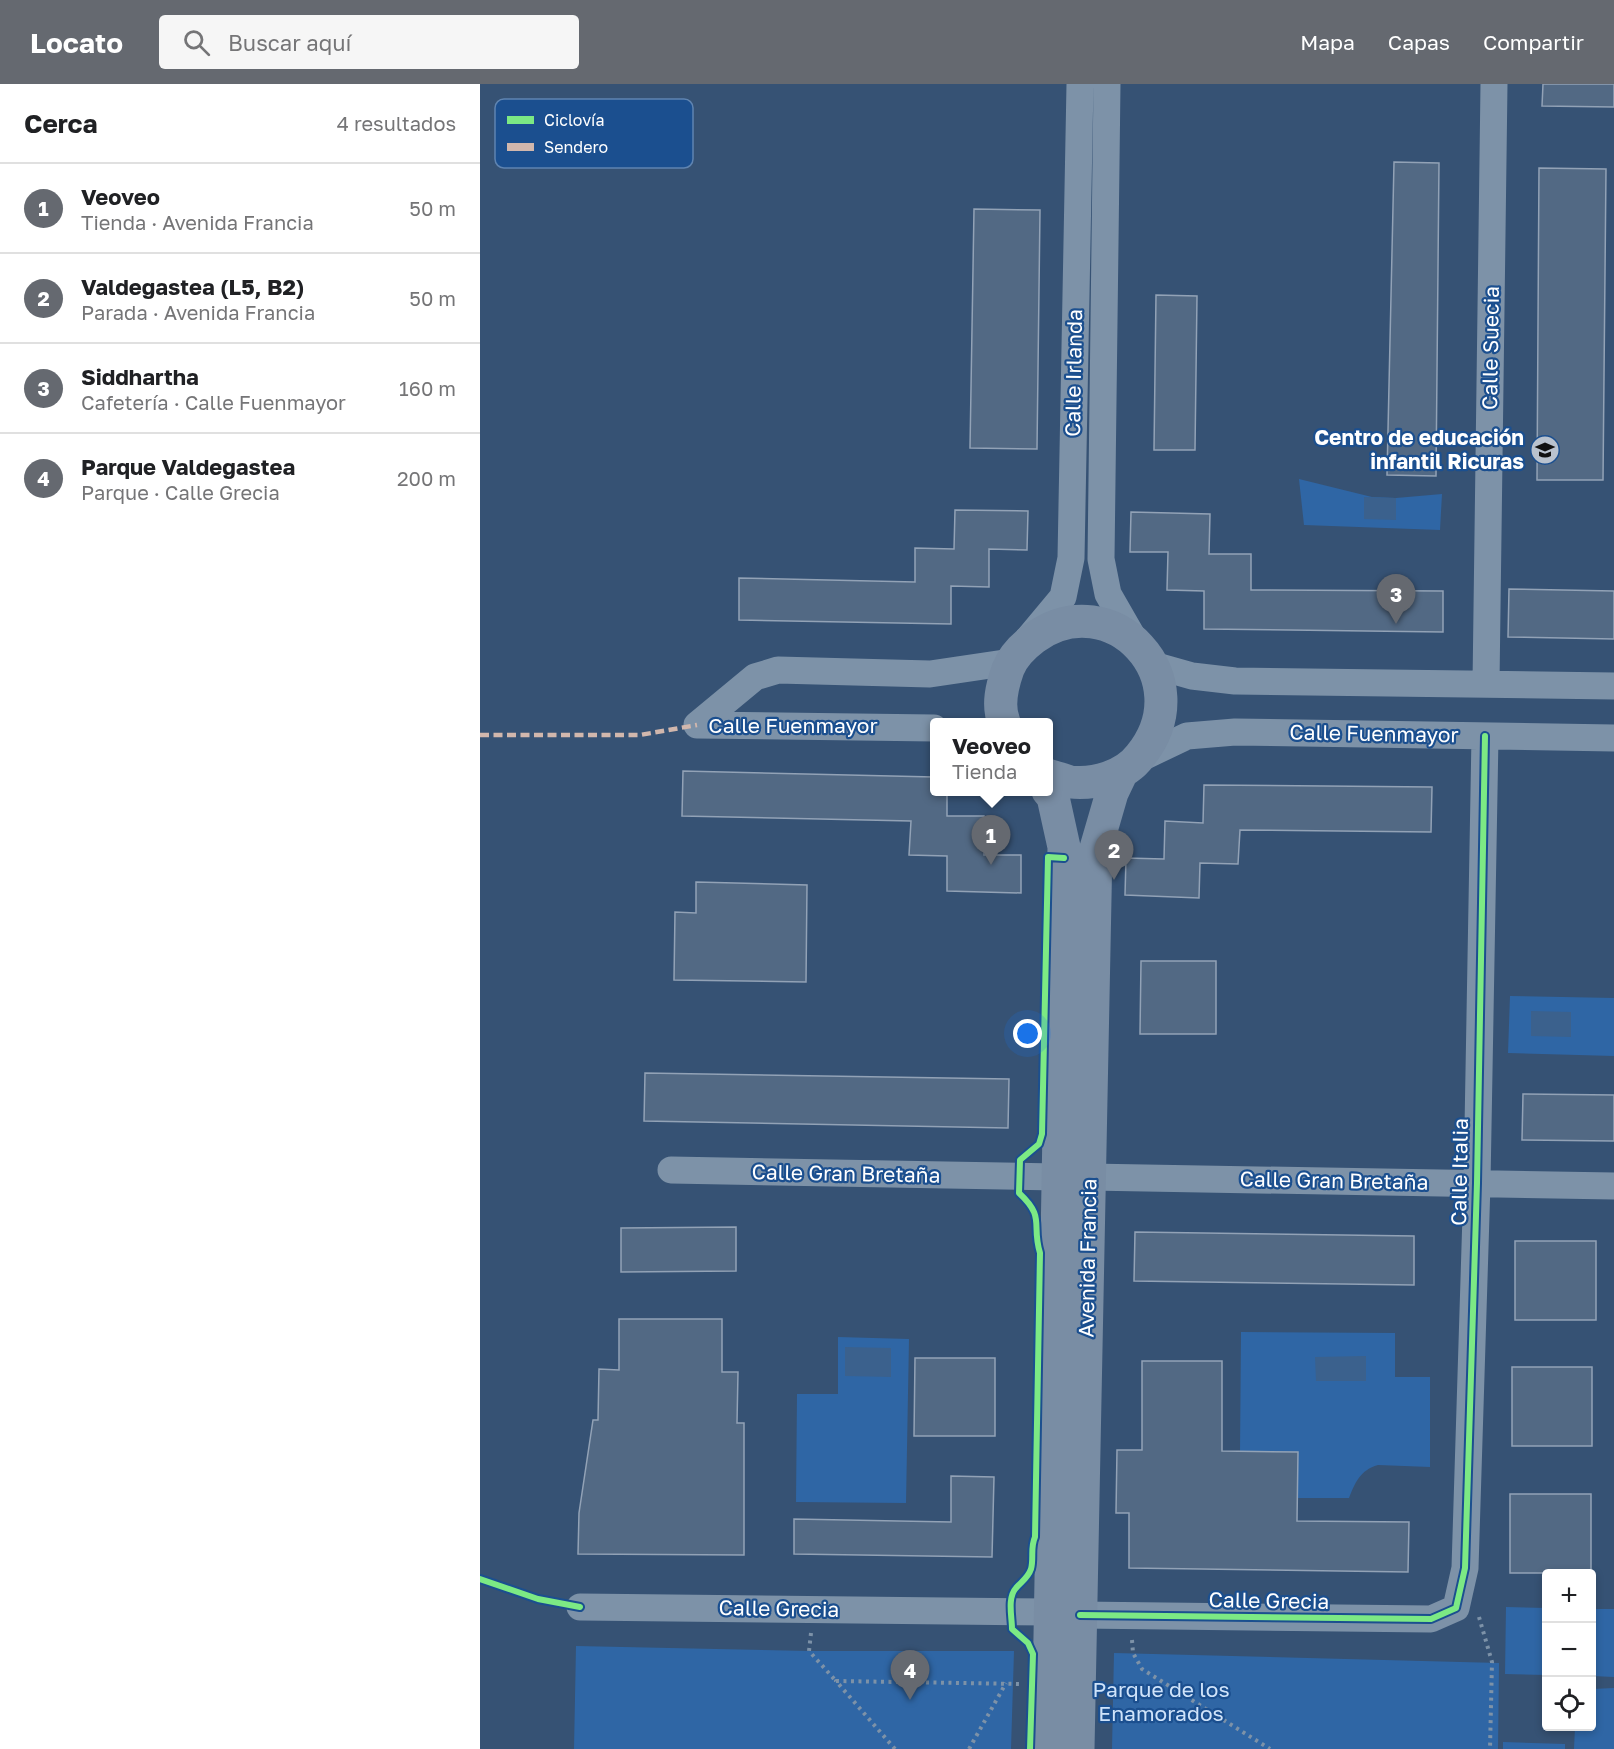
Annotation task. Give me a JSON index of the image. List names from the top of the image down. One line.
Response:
{"streets":{"main road":["Avenida Francia"],"street":["Calle Suecia","Calle Irlanda","Calle Fuenmayor","Calle Italia","Calle Gran Bretaña","Calle Grecia"]},"crossings":[["Calle Irlanda","Calle Fuenmayor"],["Calle Irlanda","Avenida Francia"],["Calle Fuenmayor","Calle Italia"],["Calle Fuenmayor","Avenida Francia"],["Calle Italia","Calle Gran Bretaña"],["Calle Italia","Calle Grecia"],["Calle Gran Bretaña","Avenida Francia"],["Avenida Francia","Calle Grecia"]],"parks":["Parque de los Enamorados"],"places":{"school or university":["Centro de educación infantil Ricuras"]},"legend":["Ciclovía","Sendero"],"page":{"header":"Locato","search":"Buscar aquí","nav":["Mapa","Capas","Compartir"],"heading":["Cerca","4 resultados"],"list":[{"mark":"1","name":"Veoveo","note":"Tienda · Avenida Francia","value":"50 m"},{"mark":"2","name":"Valdegastea (L5, B2)","note":"Parada · Avenida Francia","value":"50 m"},{"mark":"3","name":"Siddhartha","note":"Cafetería · Calle Fuenmayor","value":"160 m"},{"mark":"4","name":"Parque Valdegastea","note":"Parque · Calle Grecia","value":"200 m"}],"pins":["3","1","2","4"],"popup":["Veoveo","Tienda"],"map_buttons":["+","−"]}}
